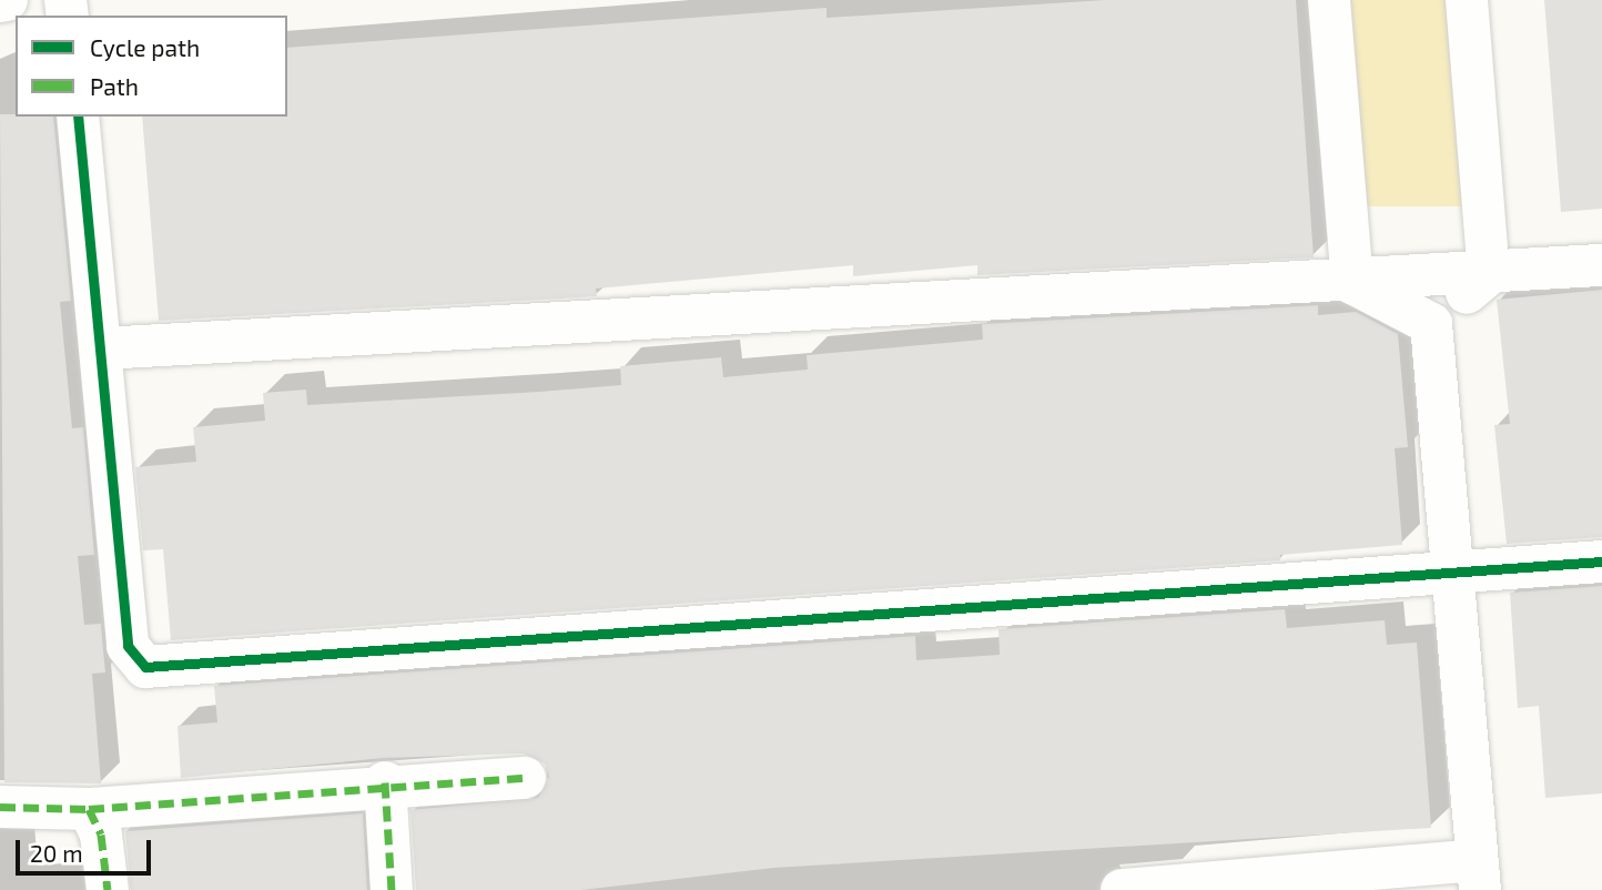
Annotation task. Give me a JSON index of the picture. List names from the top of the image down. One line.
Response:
{"legend":["Cycle path","Path"],"scale_bar":"20 m"}
